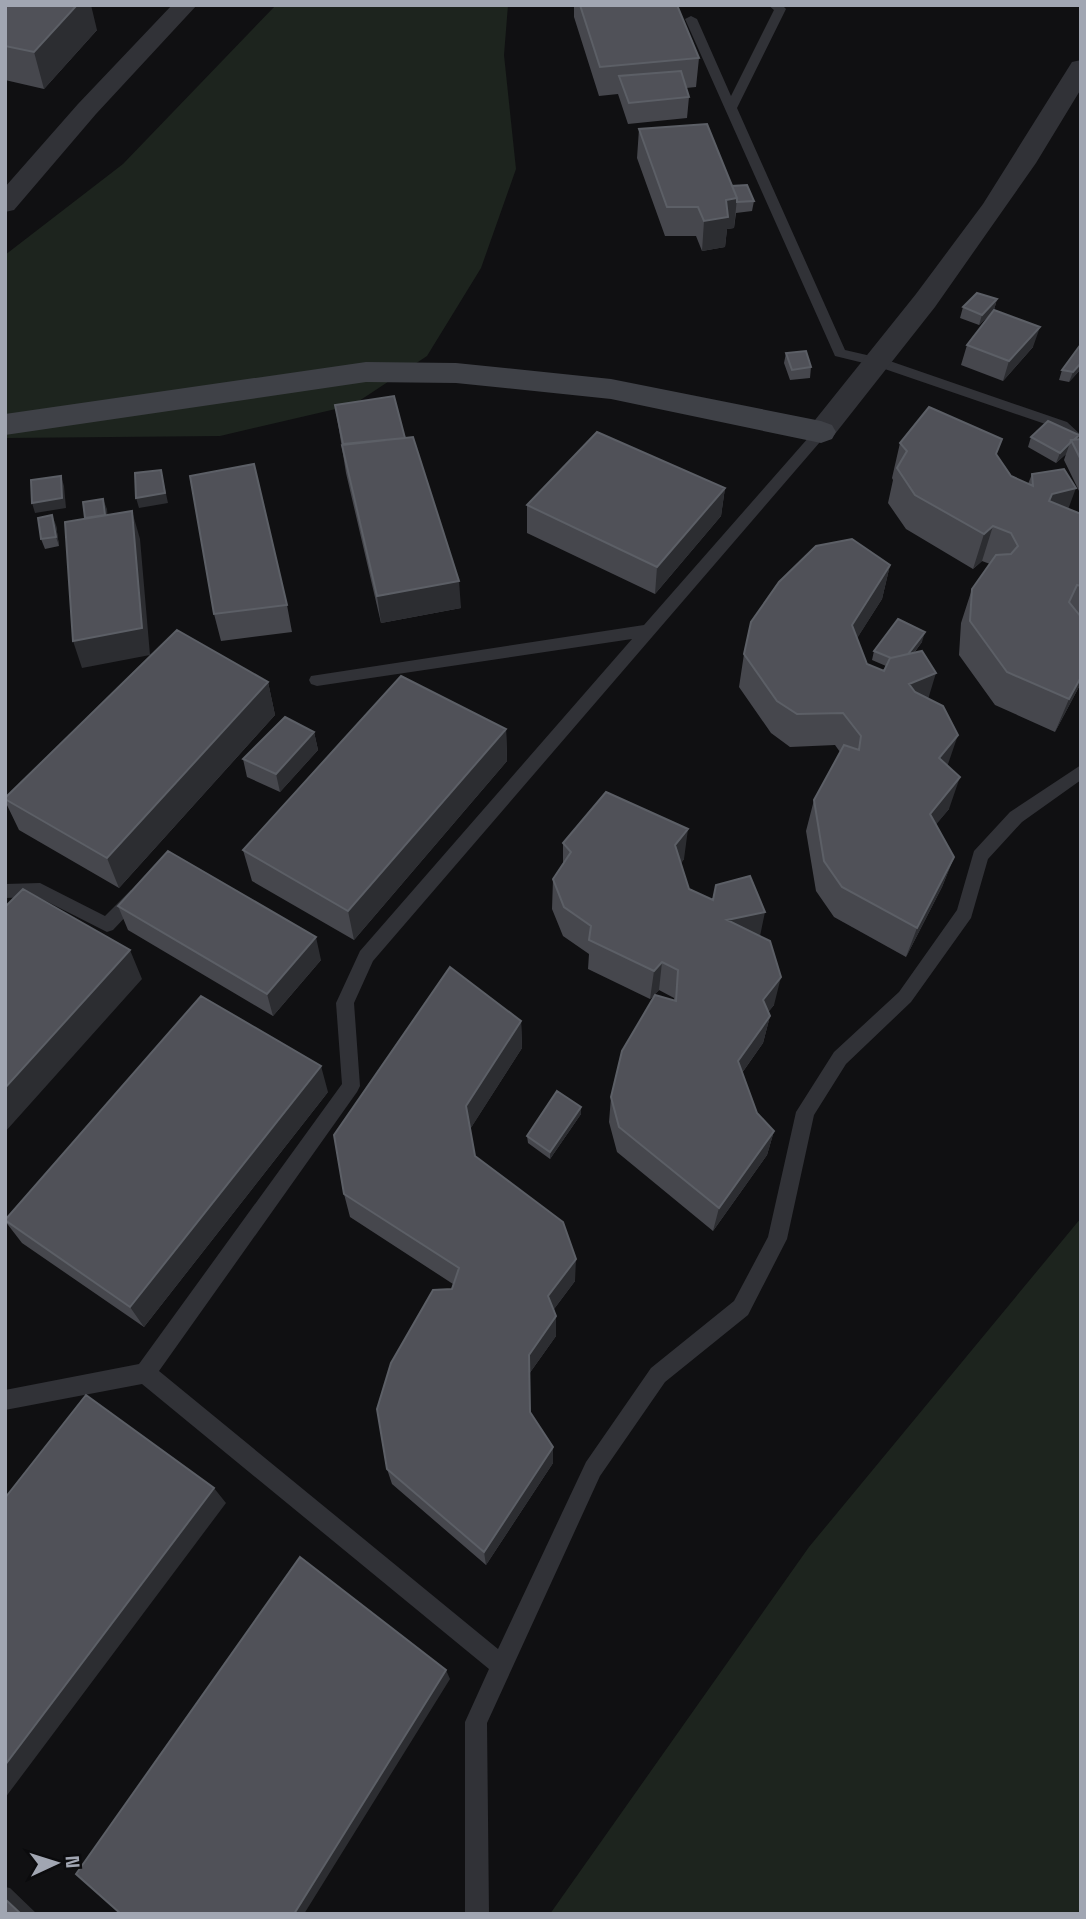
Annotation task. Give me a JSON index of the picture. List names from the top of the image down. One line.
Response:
{"north":"right"}
